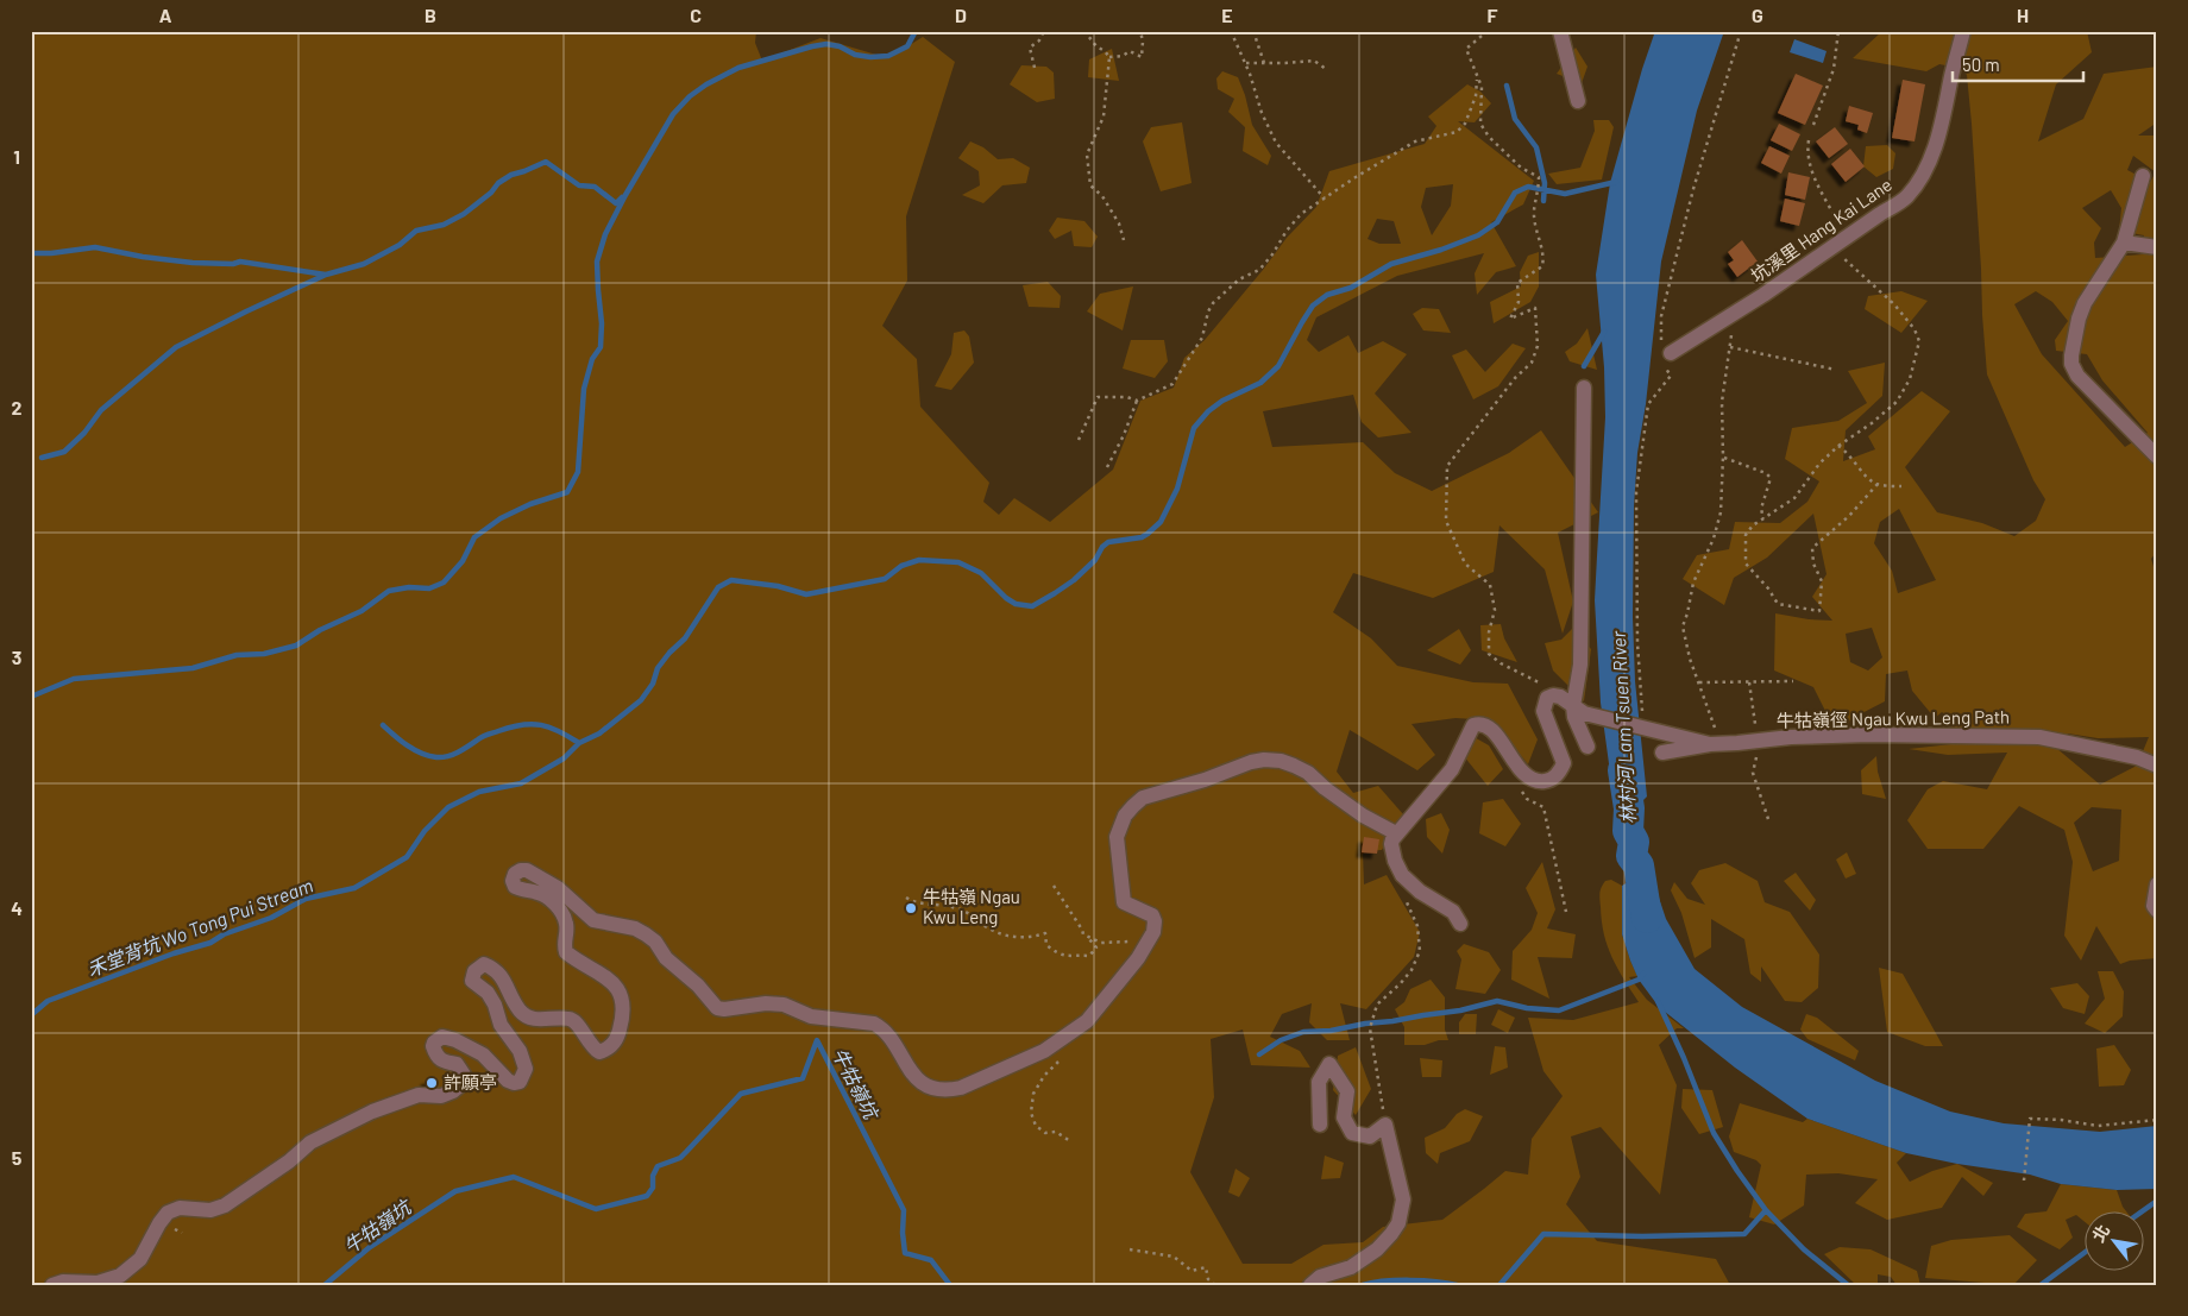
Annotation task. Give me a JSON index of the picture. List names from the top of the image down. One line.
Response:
{"streets":{"street":["坑溪里 Hang Kai Lane","牛牯嶺徑 Ngau Kwu Leng Path"]},"water":["林村河 Lam Tsuen River","禾堂背坑 Wo Tong Pui Stream","牛牯嶺坑"],"places":["牛牯嶺 Ngau Kwu Leng","許願亭"],"scale_bar":"50 m","north":"top left","grid":{"columns":["A","B","C","D","E","F","G","H"],"rows":["1","2","3","4","5"]}}
